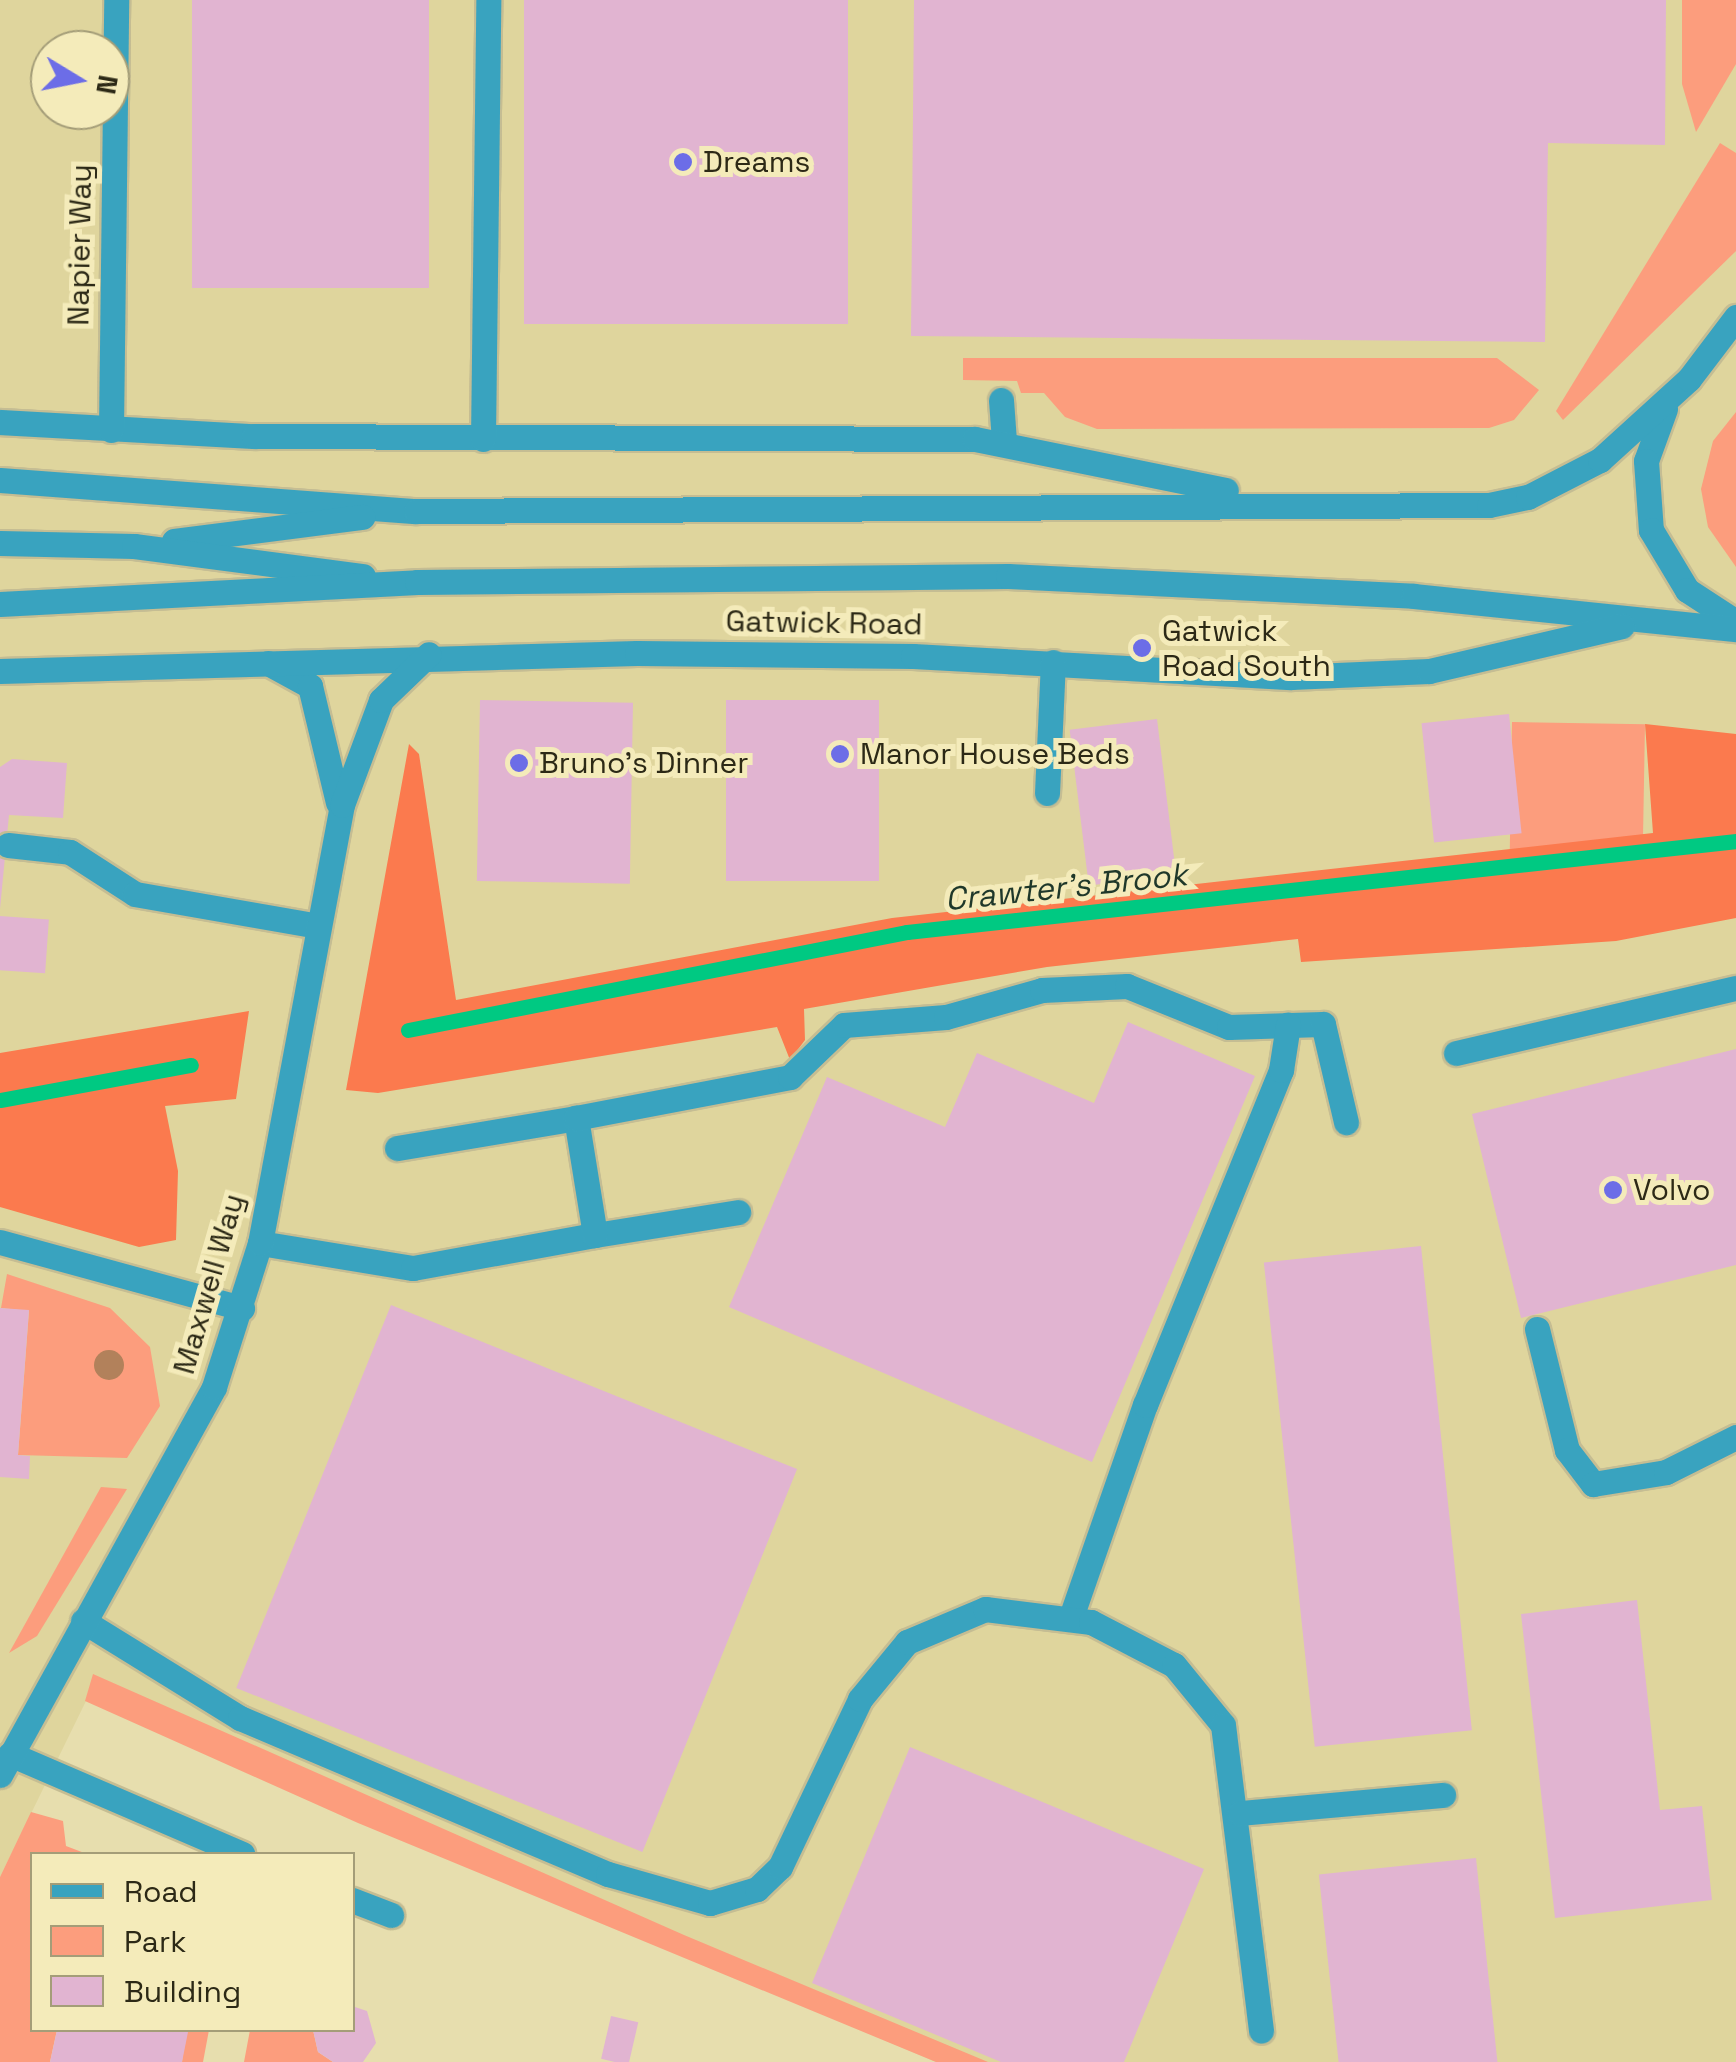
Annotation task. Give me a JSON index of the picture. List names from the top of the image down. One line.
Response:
{"streets":{"street":["Napier Way","Gatwick Road","Maxwell Way"]},"crossings":[["Gatwick Road","Maxwell Way"]],"water":["Crawter's Brook"],"places":["Dreams","Gatwick Road South","Manor House Beds","Bruno's Dinner","Volvo"],"legend":["Road","Park","Building"],"north":"right"}
